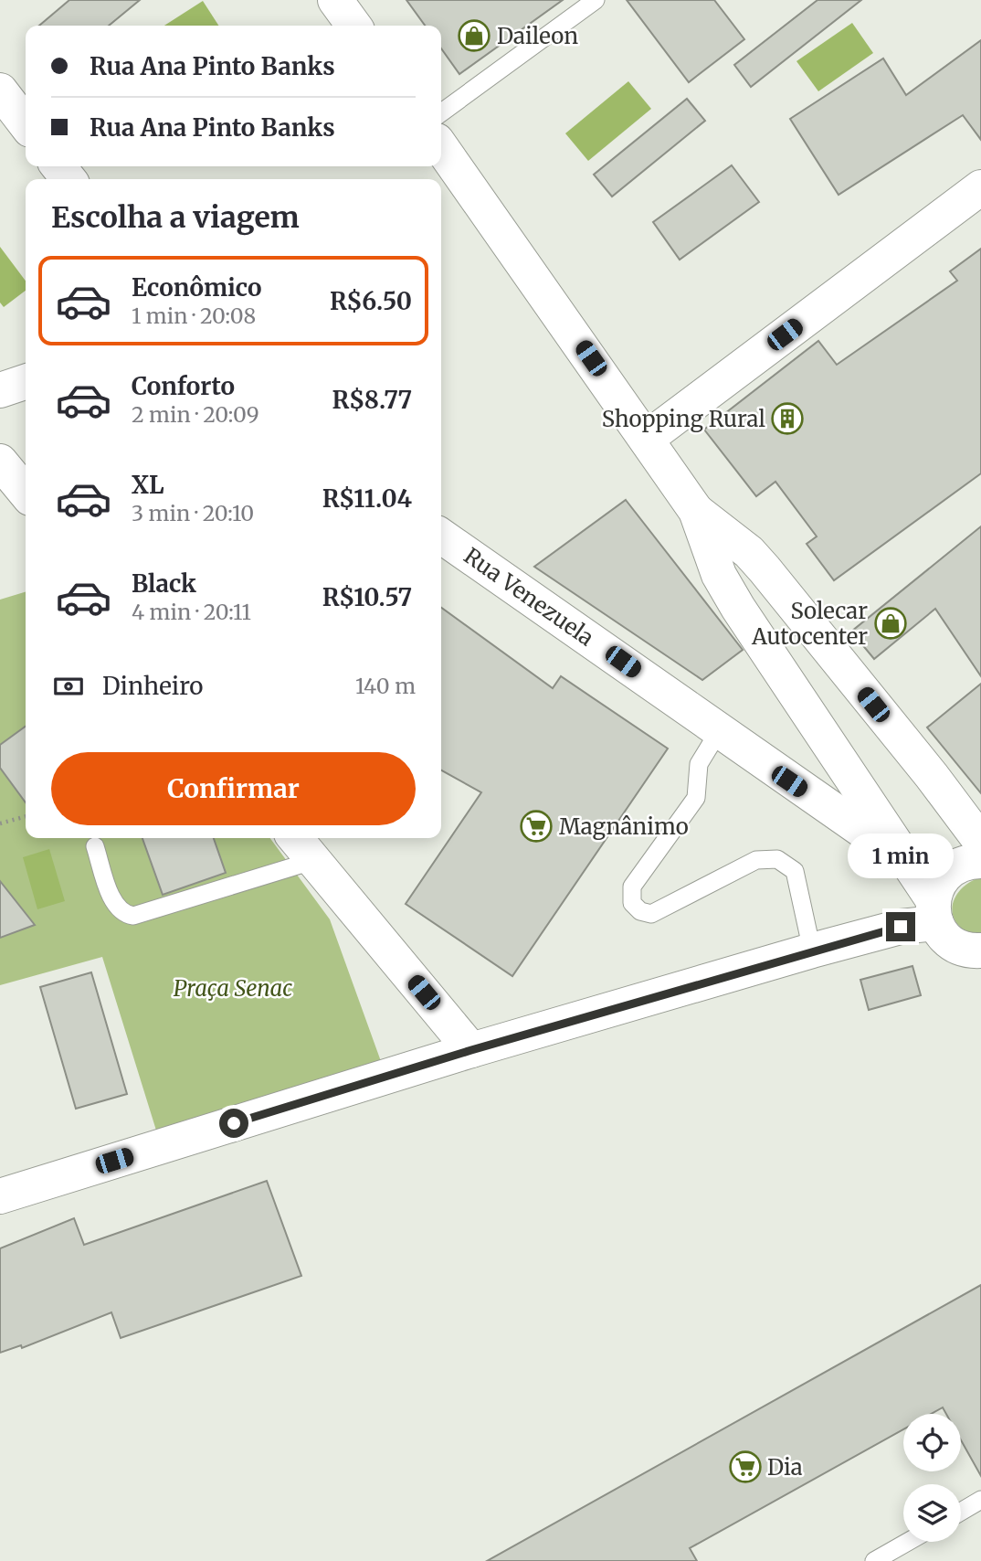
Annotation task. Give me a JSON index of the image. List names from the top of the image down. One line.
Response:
{"streets":{"street":["Rua Venezuela"]},"parks":["Praça Senac"],"places":{"shop":["Daileon","Solecar Autocenter"],"building":["Shopping Rural"],"supermarket":["Magnânimo","Dia"]},"page":{"banner":["Rua Ana Pinto Banks","Rua Ana Pinto Banks"],"heading":"Escolha a viagem","list":[{"name":"Econômico","note":"1 min · 20:08","value":"R$6.50"},{"name":"Conforto","note":"2 min · 20:09","value":"R$8.77"},{"name":"XL","note":"3 min · 20:10","value":"R$11.04"},{"name":"Black","note":"4 min · 20:11","value":"R$10.57"}],"pay":["Dinheiro","140 m"],"buttons":"Confirmar","bubble":"1 min"}}
